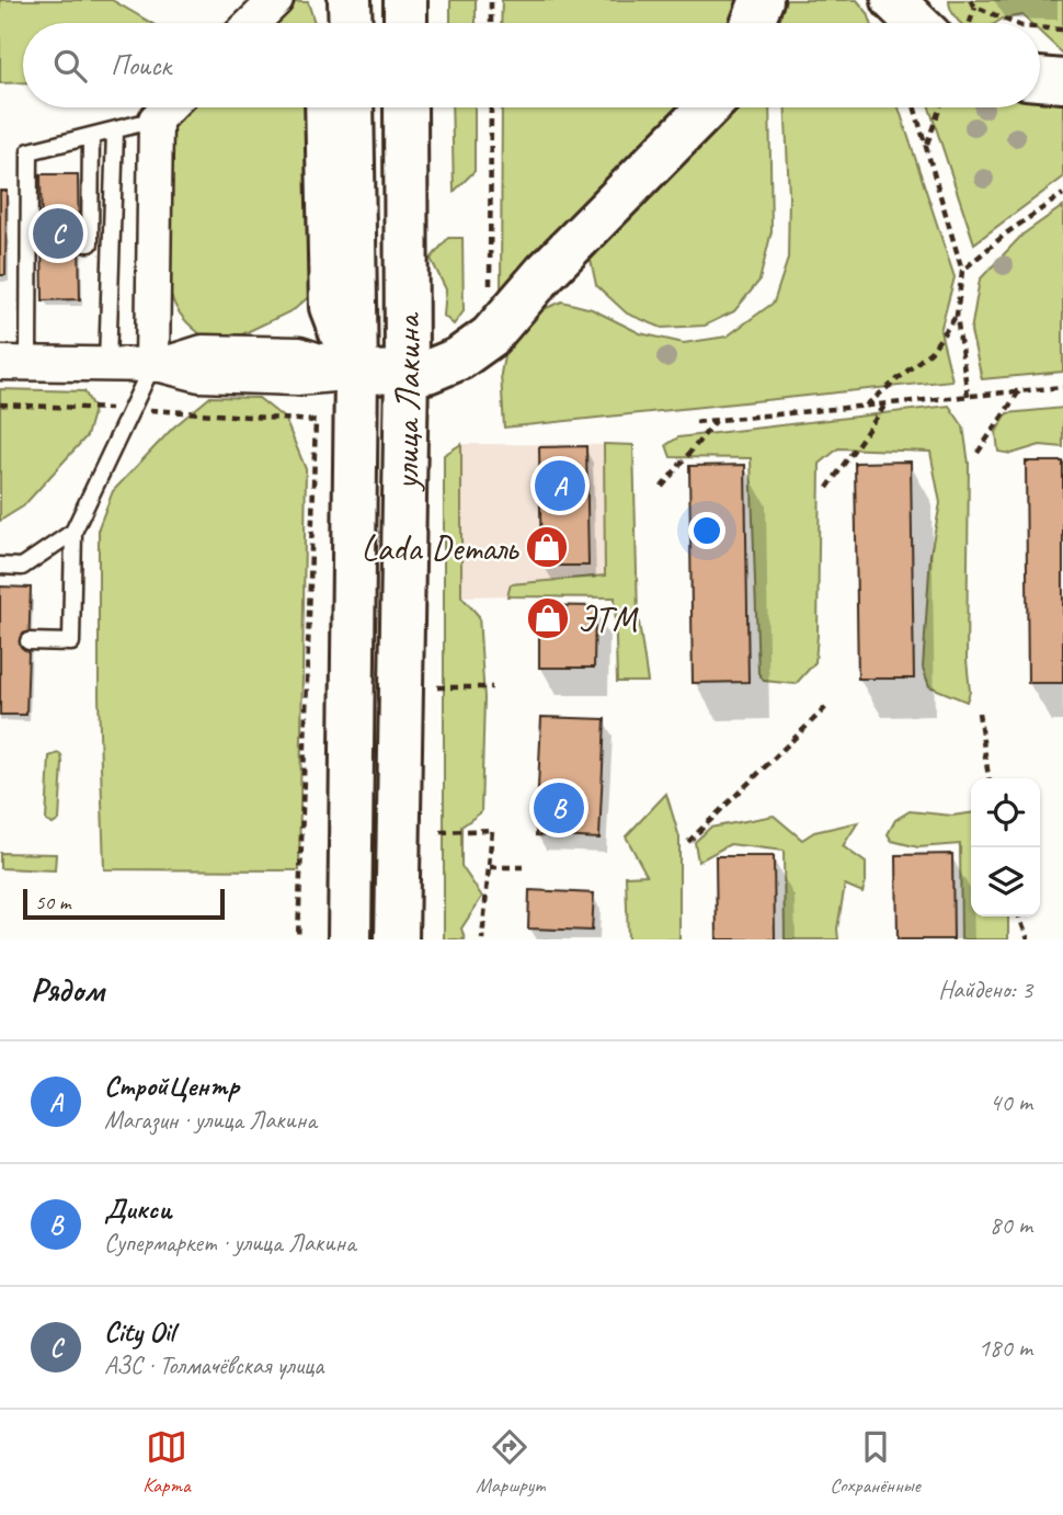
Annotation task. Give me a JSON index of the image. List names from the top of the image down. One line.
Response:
{"streets":{"main road":["улица Лакина"]},"places":{"shop":["Lada Dеталь","ЭТМ"]},"scale_bar":"50 m","page":{"search":"Поиск","pins":["C","A","B"],"scale":"50 m","heading":["Рядом","Найдено: 3"],"list":[{"mark":"A","name":"СтройЦентр","note":"Магазин · улица Лакина","value":"40 m"},{"mark":"B","name":"Дикси","note":"Супермаркет · улица Лакина","value":"80 m"},{"mark":"C","name":"City Oil","note":"АЗС · Толмачёвская улица","value":"180 m"}],"nav":["Карта","Маршрут","Сохранённые"]}}
